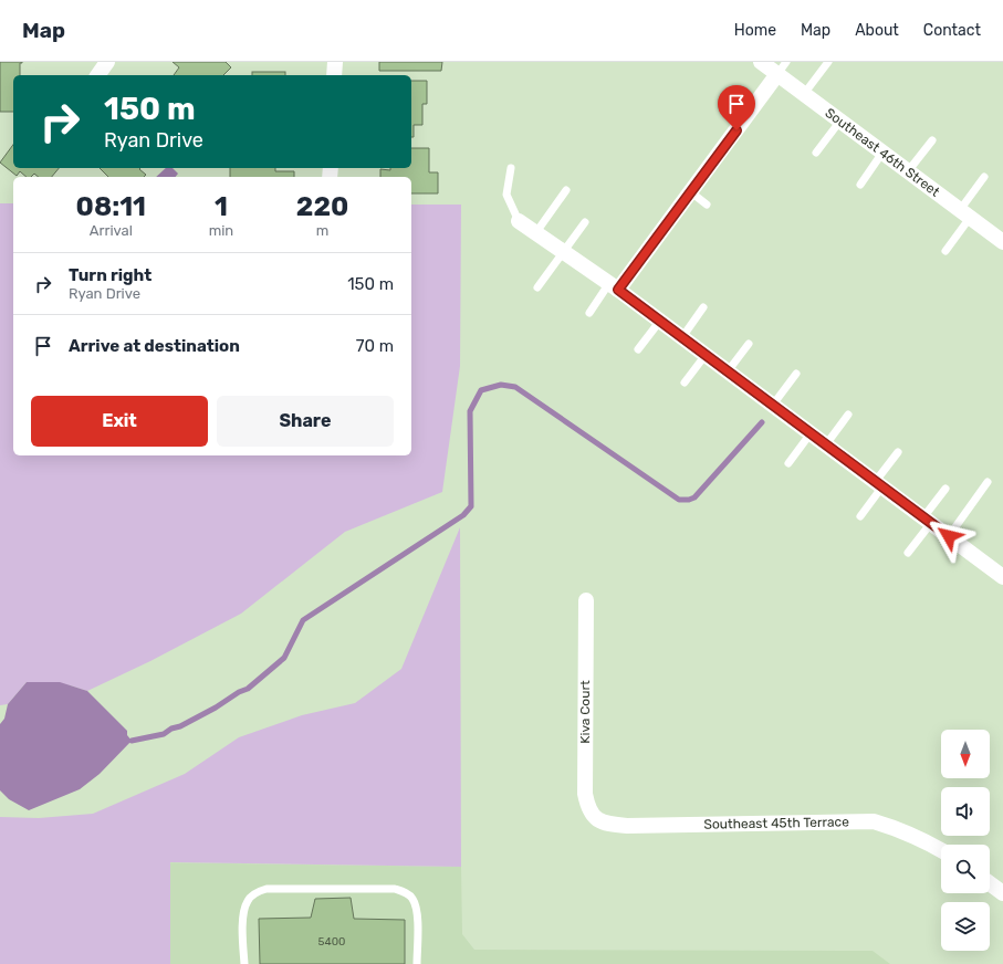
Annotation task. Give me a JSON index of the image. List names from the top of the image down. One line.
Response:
{"streets":{"street":["Southeast 46th Street","Kiva Court","Southeast 45th Terrace"]},"crossings":[["Kiva Court","Southeast 45th Terrace"]],"house_numbers":["5400"],"north":"bottom","page":{"header":"Map","nav":["Home","Map","About","Contact"],"turn":["150 m","Ryan Drive"],"eta":["08:11","Arrival","1","min","220","m"],"list":[{"name":"Turn right","note":"Ryan Drive","value":"150 m"},{"name":"Arrive at destination","value":"70 m"}],"buttons":["Exit","Share"]}}
